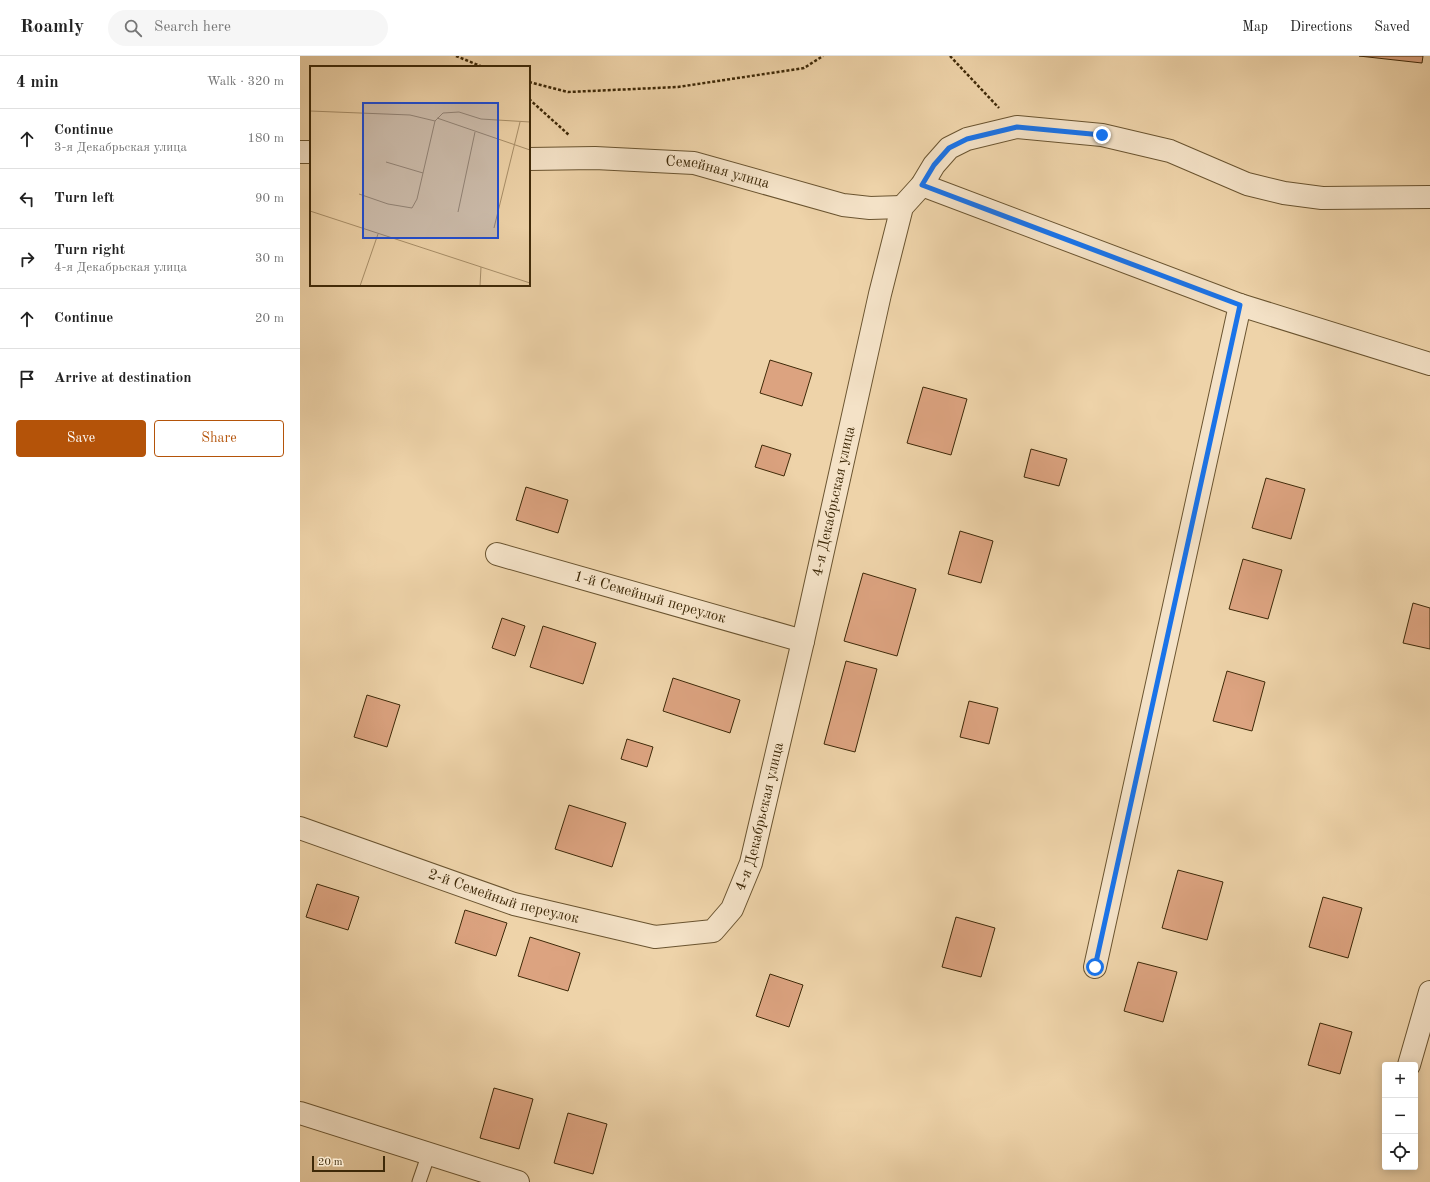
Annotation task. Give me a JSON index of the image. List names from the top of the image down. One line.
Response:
{"streets":{"street":["Семейная улица","4-я Декабрьская улица","1-й Семейный переулок","2-й Семейный переулок"]},"crossings":[["Семейная улица","4-я Декабрьская улица"],["4-я Декабрьская улица","1-й Семейный переулок"],["4-я Декабрьская улица","2-й Семейный переулок"]],"scale_bar":"20 m","page":{"header":"Roamly","search":"Search here","nav":["Map","Directions","Saved"],"heading":["4 min","Walk · 320 m"],"list":[["Continue","3-я Декабрьская улица","180 m"],["Turn left","90 m"],["Turn right","4-я Декабрьская улица","30 m"],["Continue","20 m"],"Arrive at destination"],"buttons":["Save","Share"],"map_buttons":["+","−"],"scale":"20 m"}}
